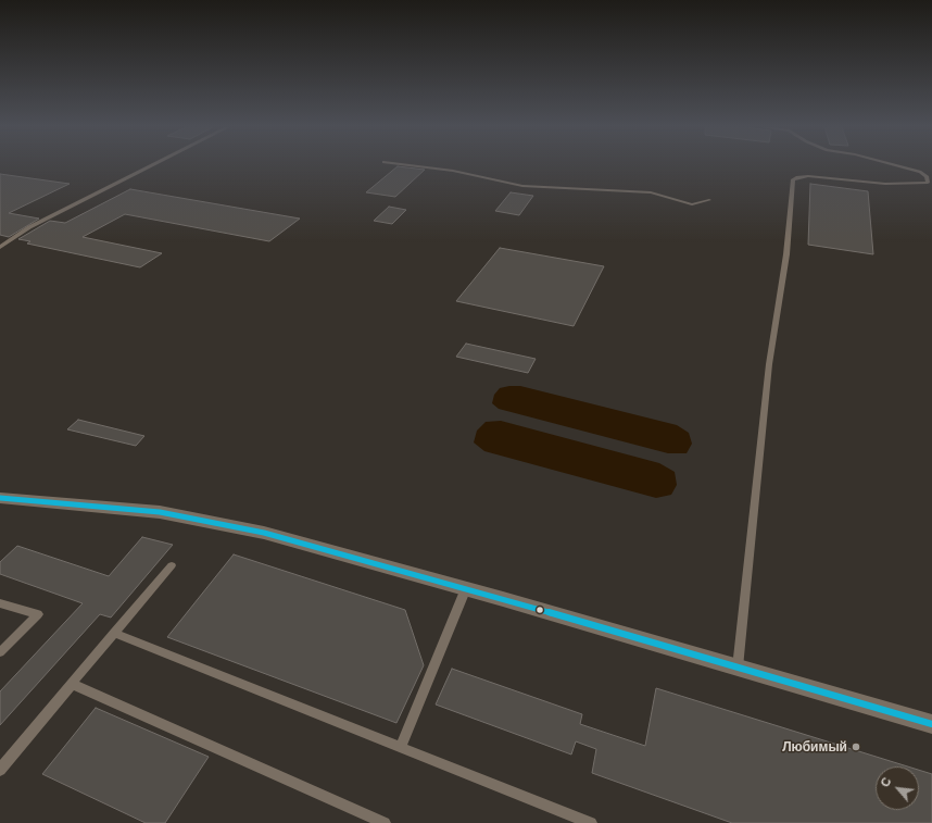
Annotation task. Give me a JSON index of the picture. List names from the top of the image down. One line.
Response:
{"places":["Любимый"],"north":"top left"}
